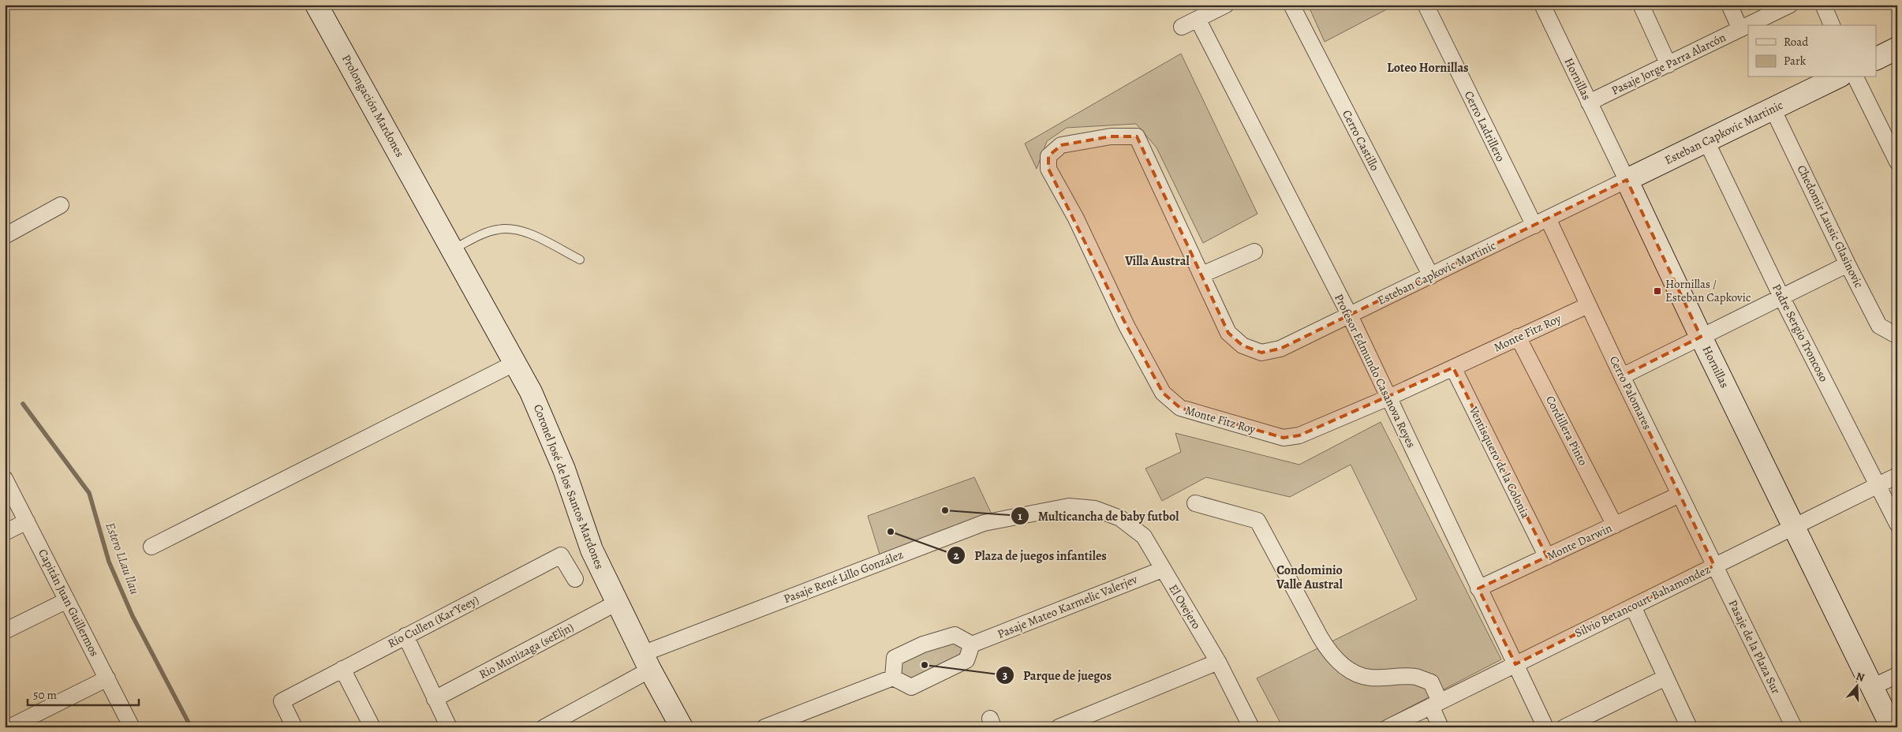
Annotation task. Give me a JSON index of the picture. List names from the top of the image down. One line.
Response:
{"streets":{"street":["Pasaje Jorge Parra Alarcón","Hornillas","Prolongación Mardones","Cerro Ladrillero","Esteban Capkovic Martinic","Cerro Castillo","Chedomir Lausic Glasinovic","Monte Fitz Roy","Padre Sergio Troncoso","Profesor Edmundo Casanova Reyes","Cerro Palomares","Cordillera Pinto","Ventisquero de la Colonia","Coronel José de los Santos Mardones","Monte Darwin","Pasaje René Lillo González","Silvio Betancourt Bahamondez","Capitán Juan Guillermos","Pasaje Mateo Karmelic Valerjev","El Ovejero","Río Cullen (Kar'Yeey)","Pasaje de la Plaza Sur","Rio Munizaga (seEljn)"]},"crossings":[["Pasaje Jorge Parra Alarcón","Hornillas"],["Hornillas","Esteban Capkovic Martinic"],["Hornillas","Silvio Betancourt Bahamondez"],["Prolongación Mardones","Coronel José de los Santos Mardones"],["Cerro Ladrillero","Esteban Capkovic Martinic"],["Cerro Ladrillero","Cerro Palomares"],["Esteban Capkovic Martinic","Cerro Castillo"],["Esteban Capkovic Martinic","Chedomir Lausic Glasinovic"],["Esteban Capkovic Martinic","Monte Fitz Roy"],["Esteban Capkovic Martinic","Padre Sergio Troncoso"],["Esteban Capkovic Martinic","Profesor Edmundo Casanova Reyes"],["Esteban Capkovic Martinic","Cerro Palomares"],["Monte Fitz Roy","Profesor Edmundo Casanova Reyes"],["Monte Fitz Roy","Cerro Palomares"],["Monte Fitz Roy","Cordillera Pinto"],["Monte Fitz Roy","Ventisquero de la Colonia"],["Padre Sergio Troncoso","Silvio Betancourt Bahamondez"],["Profesor Edmundo Casanova Reyes","Monte Darwin"],["Profesor Edmundo Casanova Reyes","Silvio Betancourt Bahamondez"],["Cerro Palomares","Monte Darwin"],["Cerro Palomares","Silvio Betancourt Bahamondez"],["Cerro Palomares","Pasaje de la Plaza Sur"],["Cordillera Pinto","Monte Darwin"],["Ventisquero de la Colonia","Monte Darwin"],["Coronel José de los Santos Mardones","Pasaje René Lillo González"],["Coronel José de los Santos Mardones","Rio Munizaga (seEljn)"],["Pasaje René Lillo González","El Ovejero"],["Silvio Betancourt Bahamondez","Pasaje de la Plaza Sur"],["Pasaje Mateo Karmelic Valerjev","El Ovejero"]],"districts":["Loteo Hornillas","Villa Austral","Condominio Valle Austral"],"water":["Estero LLau llau"],"places":{"transit":["Hornillas / Esteban Capkovic"],"other":["Multicancha de baby futbol","Plaza de juegos infantiles","Parque de juegos"]},"legend":["Road","Park"],"scale_bar":"50 m","north":"top"}
